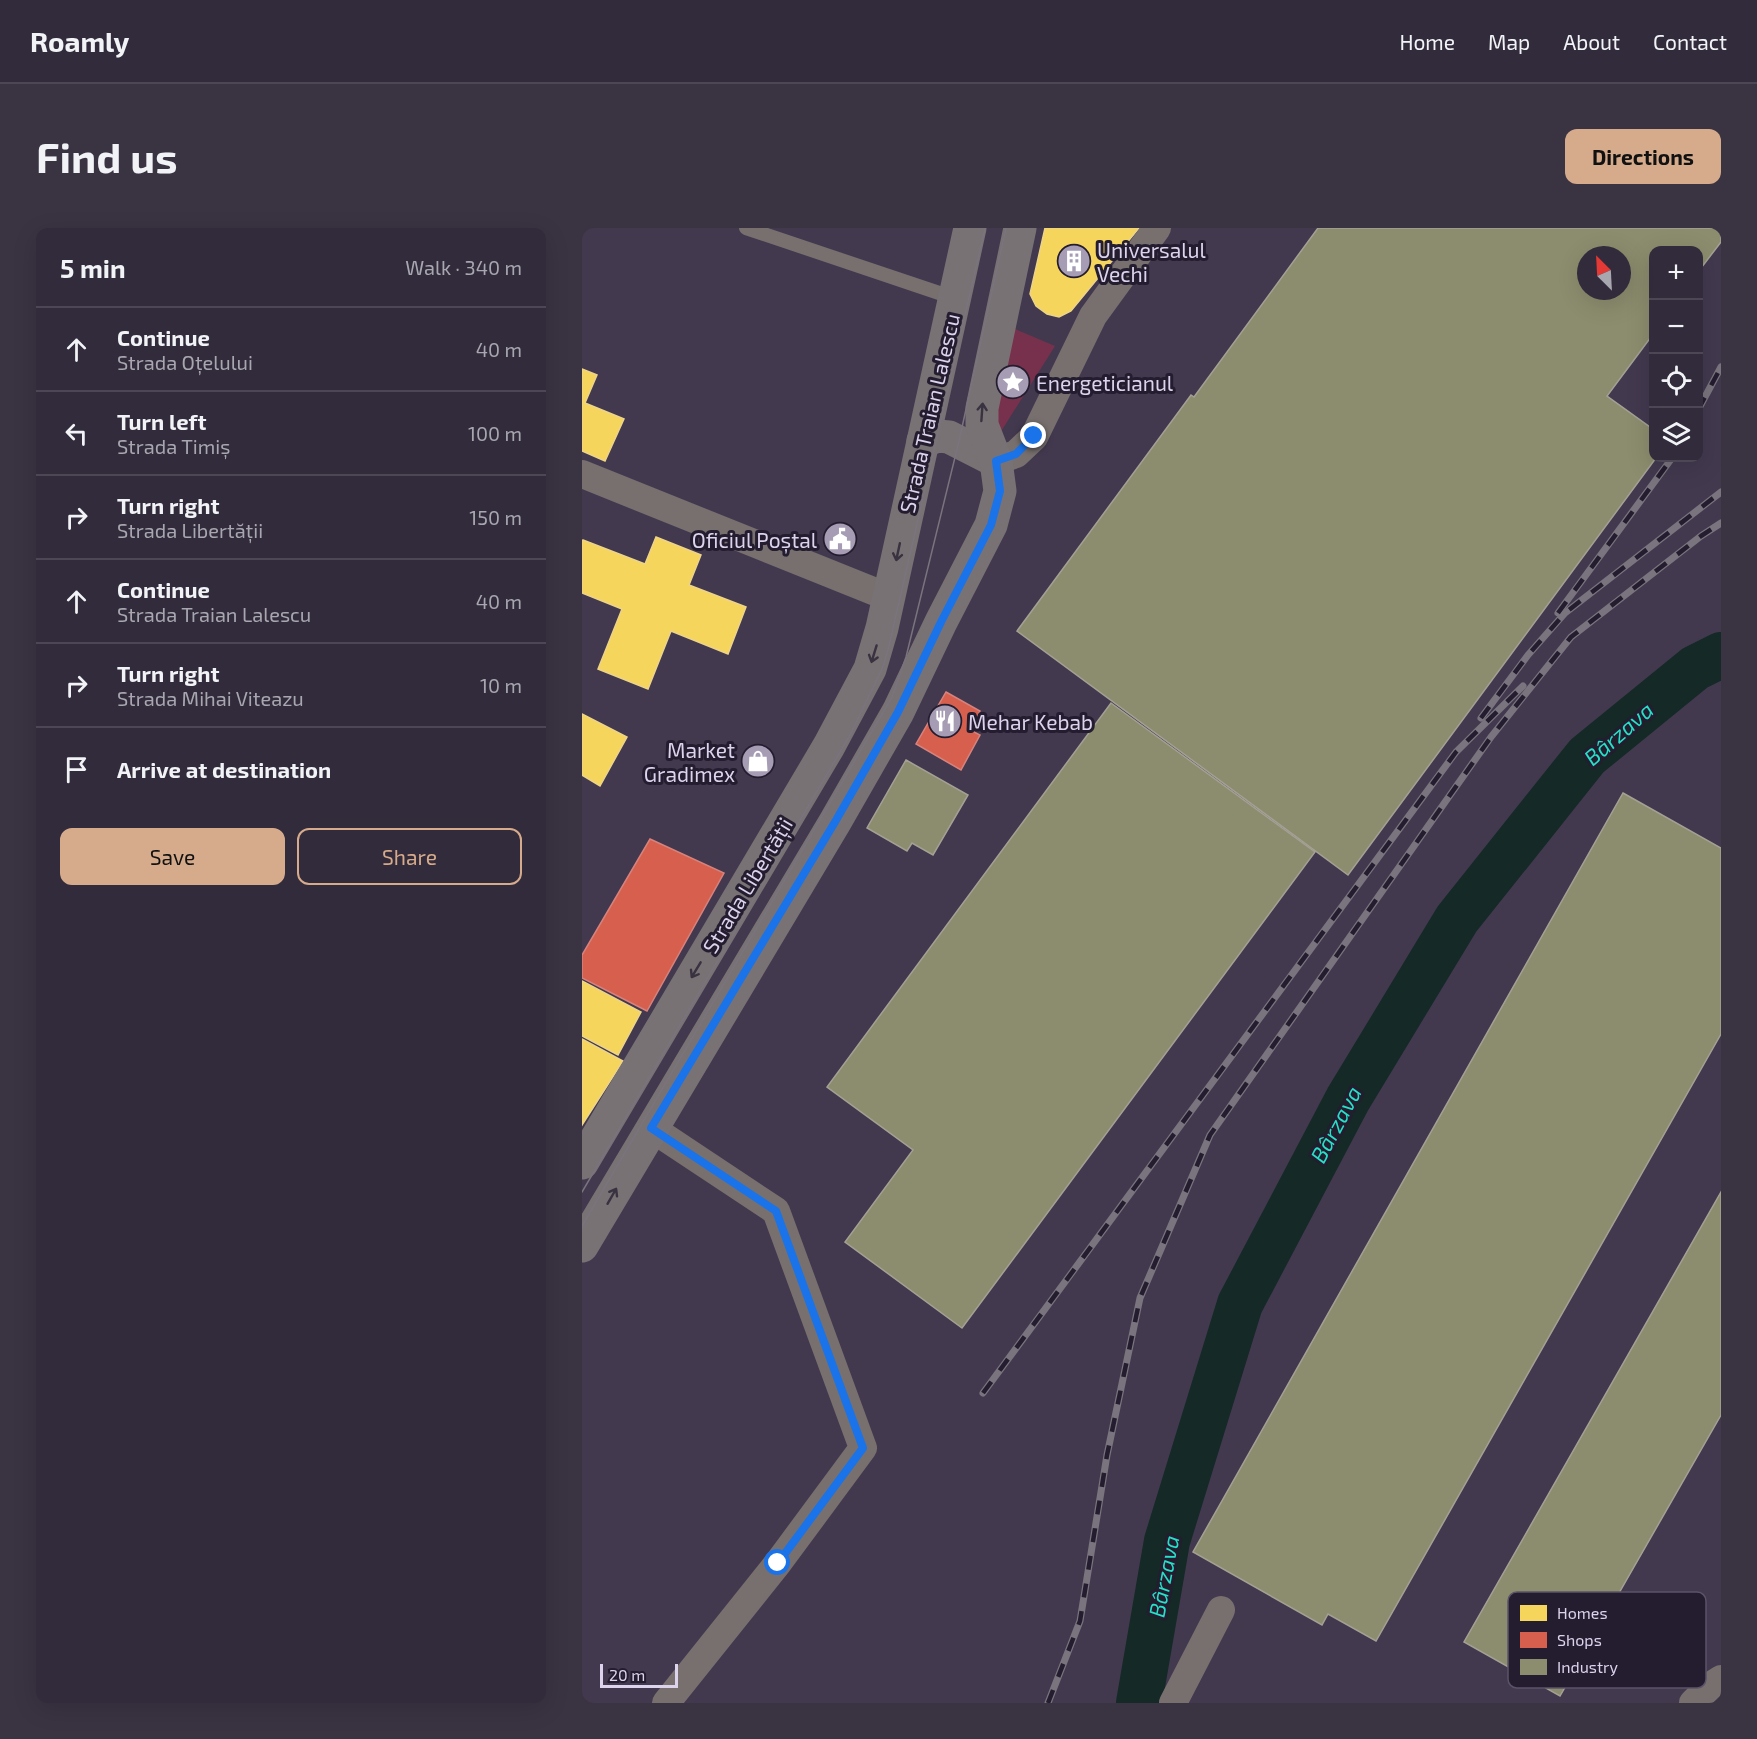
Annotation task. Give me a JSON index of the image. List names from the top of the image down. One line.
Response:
{"streets":{"main road":["Strada Traian Lalescu","Strada Libertății"]},"crossings":[["Strada Traian Lalescu","Strada Libertății"]],"one_way":["Strada Traian Lalescu"],"water":["Bârzava"],"places":{"building":["Universalul Vechi"],"place":["Energeticianul"],"public building":["Oficiul Poștal"],"restaurant":["Mehar Kebab"],"shop":["Market Gradimex"]},"legend":["Homes","Shops","Industry"],"scale_bar":"20 m","north":"top left","page":{"header":"Roamly","nav":["Home","Map","About","Contact"],"buttons":["Directions",["Save","Share"]],"title":"Find us","heading":["5 min","Walk · 340 m"],"map_buttons":["+","−"],"list":[["Continue","Strada Oțelului","40 m"],["Turn left","Strada Timiș","100 m"],["Turn right","Strada Libertății","150 m"],["Continue","Strada Traian Lalescu","40 m"],["Turn right","Strada Mihai Viteazu","10 m"],"Arrive at destination"],"scale":"20 m"}}
